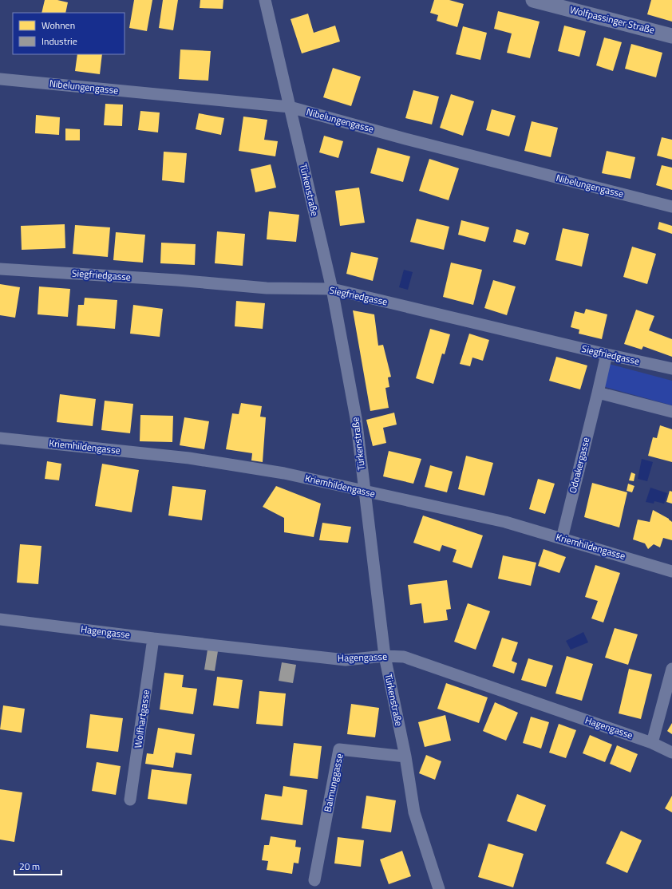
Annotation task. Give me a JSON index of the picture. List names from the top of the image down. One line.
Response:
{"streets":{"street":["Wolfpassinger Straße","Nibelungengasse","Türkenstraße","Siegfriedgasse","Kriemhildengasse","Odoakergasse","Hagengasse","Wolfhartgasse","Balmunggasse"]},"crossings":[["Nibelungengasse","Türkenstraße"],["Türkenstraße","Siegfriedgasse"],["Türkenstraße","Kriemhildengasse"],["Türkenstraße","Hagengasse"],["Türkenstraße","Balmunggasse"],["Siegfriedgasse","Odoakergasse"],["Kriemhildengasse","Odoakergasse"],["Hagengasse","Wolfhartgasse"]],"legend":["Wohnen","Industrie"],"scale_bar":"20 m"}
